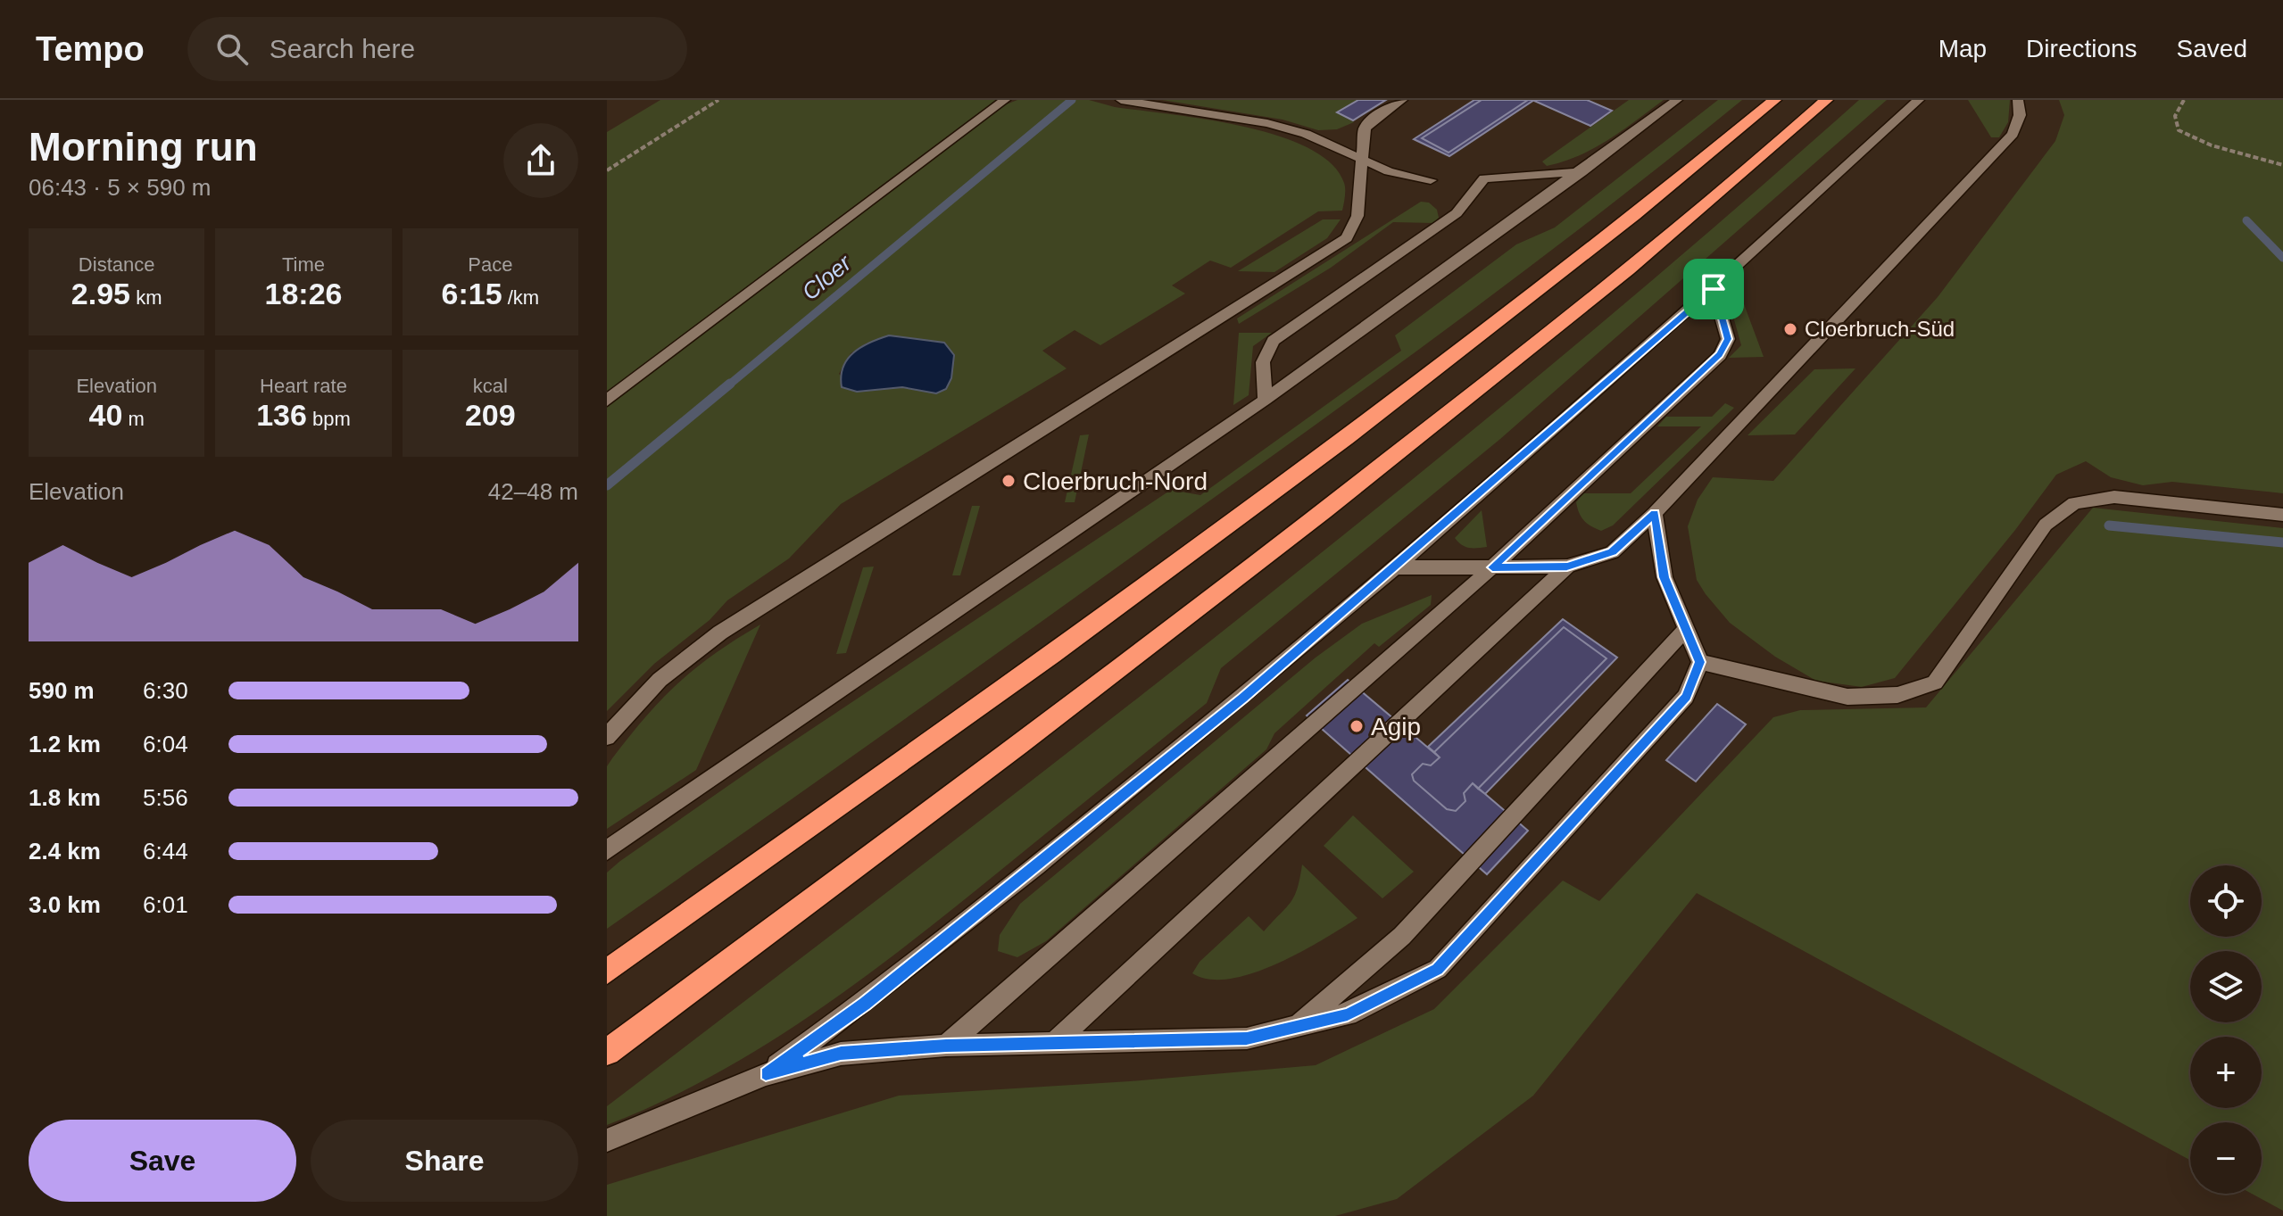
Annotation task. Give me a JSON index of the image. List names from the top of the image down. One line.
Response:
{"water":["Cloer"],"places":["Cloerbruch-Süd","Cloerbruch-Nord","Agip"],"page":{"header":"Tempo","search":"Search here","nav":["Map","Directions","Saved"],"heading":["Morning run","06:43 · 5 × 590 m"],"stats":[["Distance","2.95 km"],["Time","18:26"],["Pace","6:15 /km"],["Elevation","40 m"],["Heart rate","136 bpm"],["kcal","209"]],"chart":["Elevation","42–48 m"],"list":[{"name":"590 m","note":"6:30"},{"name":"1.2 km","note":"6:04"},{"name":"1.8 km","note":"5:56"},{"name":"2.4 km","note":"6:44"},{"name":"3.0 km","note":"6:01"}],"map_buttons":["+","−"],"buttons":["Save","Share"]}}
